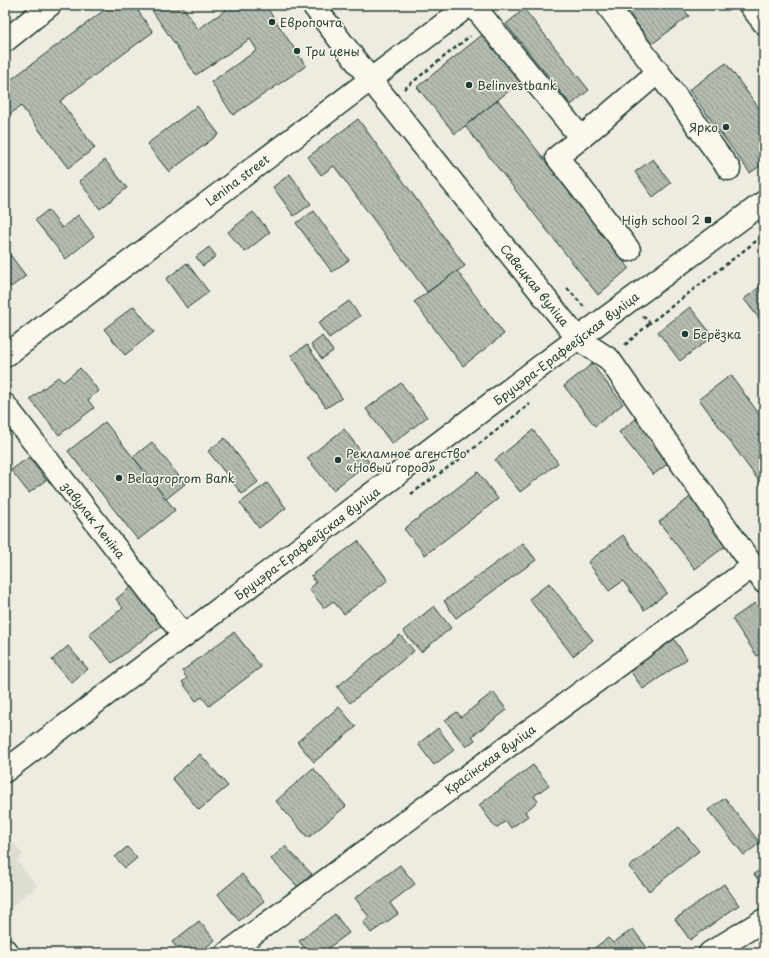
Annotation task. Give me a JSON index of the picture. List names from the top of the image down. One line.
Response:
{"streets":{"street":["Lenina street","Савецкая вуліца","Бруцэра-Ерафееўская вуліца","завулак Леніна","Красінская вуліца"]},"crossings":[["Lenina street","Савецкая вуліца"],["Савецкая вуліца","Бруцэра-Ерафееўская вуліца"],["Савецкая вуліца","Красінская вуліца"],["Бруцэра-Ерафееўская вуліца","завулак Леніна"]],"places":{"other":["Европочта","Три цены","Belinvestbank","Ярко","Берёзка","Рекламное агенство «Новый город»","Belagroprom Bank"],"transit":["High school 2"]}}
